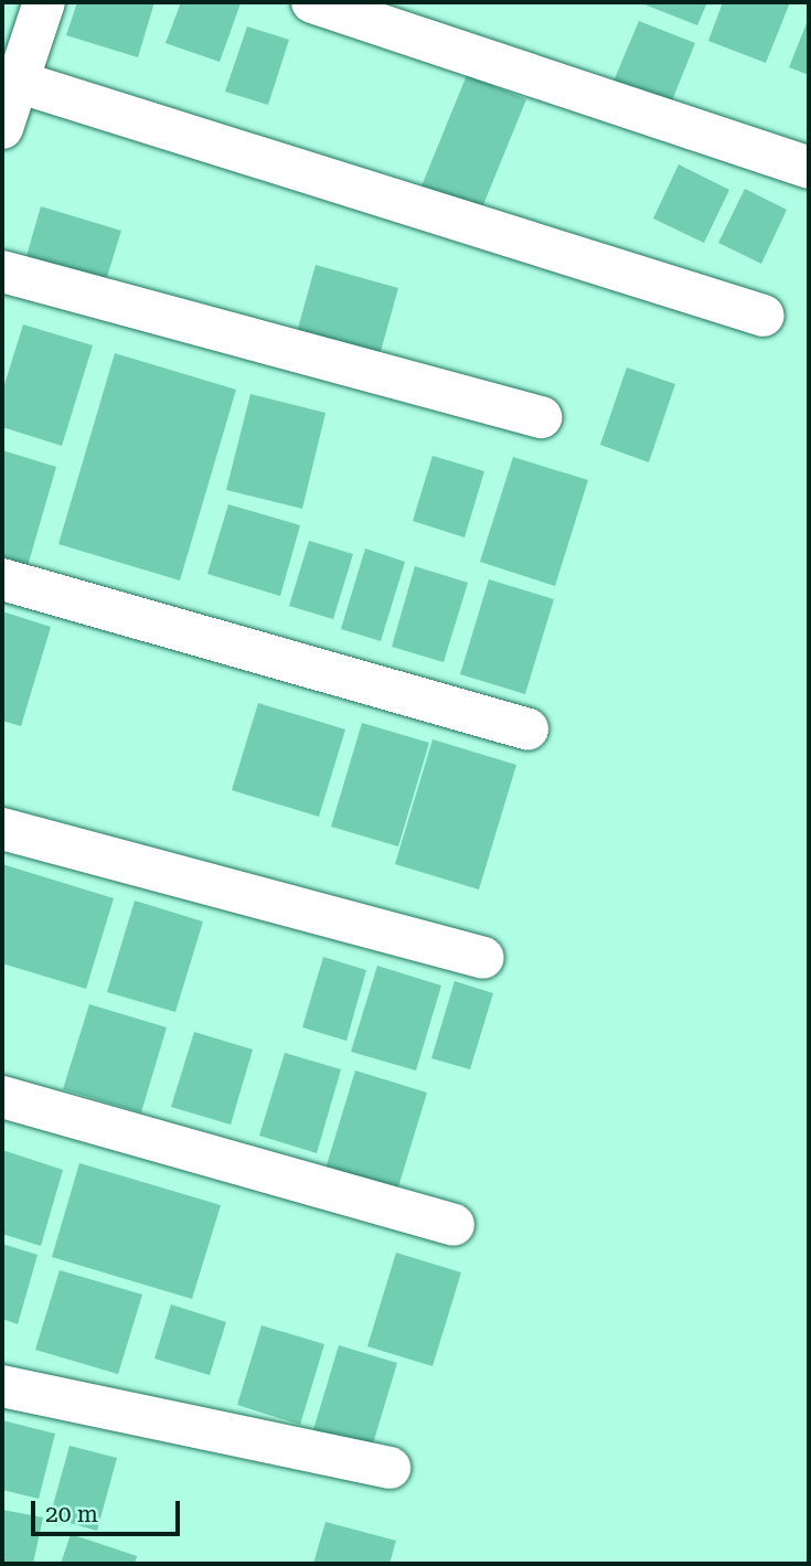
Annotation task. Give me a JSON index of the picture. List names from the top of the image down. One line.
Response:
{"scale_bar":"20 m"}
